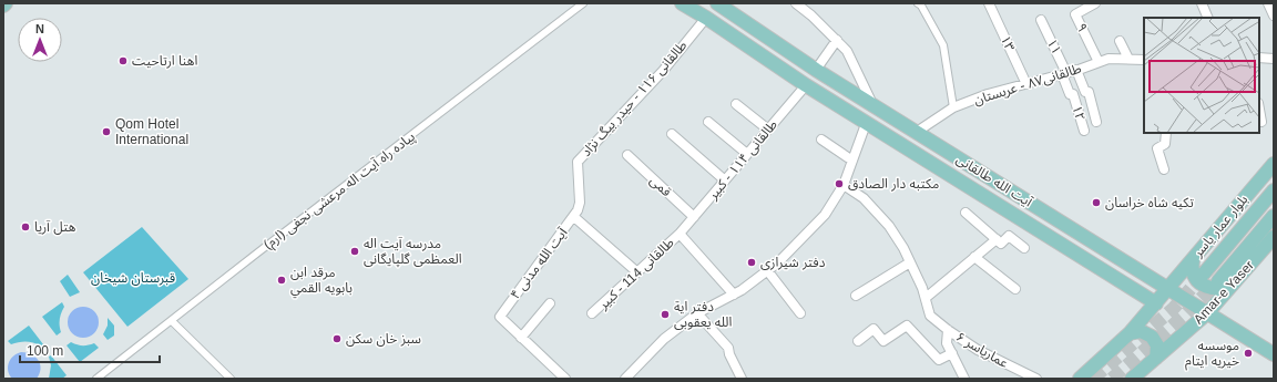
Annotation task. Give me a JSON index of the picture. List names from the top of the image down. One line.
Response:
{"streets":{"main road":["آیت الله طالقانی","بلوار عمار یاسر","Amar-e Yaser"],"street":["۹","۱۳","۱۱","طالقانی۸۷ - عربستان","طالقانی ۱۱۶ - حیدر بیگ نژاد","۱۲","طالقانی ۱۱۴ - کبیر","قمی","پیاده راه آیت اله مرعشی نجفی (ارم)","۴ آیت الله مدنی","طالقانی 114 - کبیر","عماریاسر ۶"]},"crossings":[["۹","طالقانی۸۷ - عربستان"],["۱۳","طالقانی۸۷ - عربستان"],["۱۱","طالقانی۸۷ - عربستان"],["۱۱","۱۲"],["طالقانی۸۷ - عربستان","۱۲"],["طالقانی۸۷ - عربستان","آیت الله طالقانی"],["طالقانی ۱۱۶ - حیدر بیگ نژاد","آیت الله طالقانی"],["طالقانی ۱۱۶ - حیدر بیگ نژاد","۴ آیت الله مدنی"],["طالقانی ۱۱۴ - کبیر","آیت الله طالقانی"],["طالقانی ۱۱۴ - کبیر","قمی"],["طالقانی ۱۱۴ - کبیر","طالقانی 114 - کبیر"],["آیت الله طالقانی","بلوار عمار یاسر"],["آیت الله طالقانی","Amar-e Yaser"]],"parks":["قبرستان شیخان"],"places":["اهنا ارتاحیت","Qom Hotel International","مکتبه دار الصادق","تکیه شاه خراسان","هتل آریا","مدرسه آیت اله العمظمی گلپایگانی","دفتر شیرازی","مرقد ابن بابويه القمي","دفتر ایة الله یعقوبی","سبز خان سکن","موسسه خیریه ایتام"],"scale_bar":"100 m","north":"top"}
